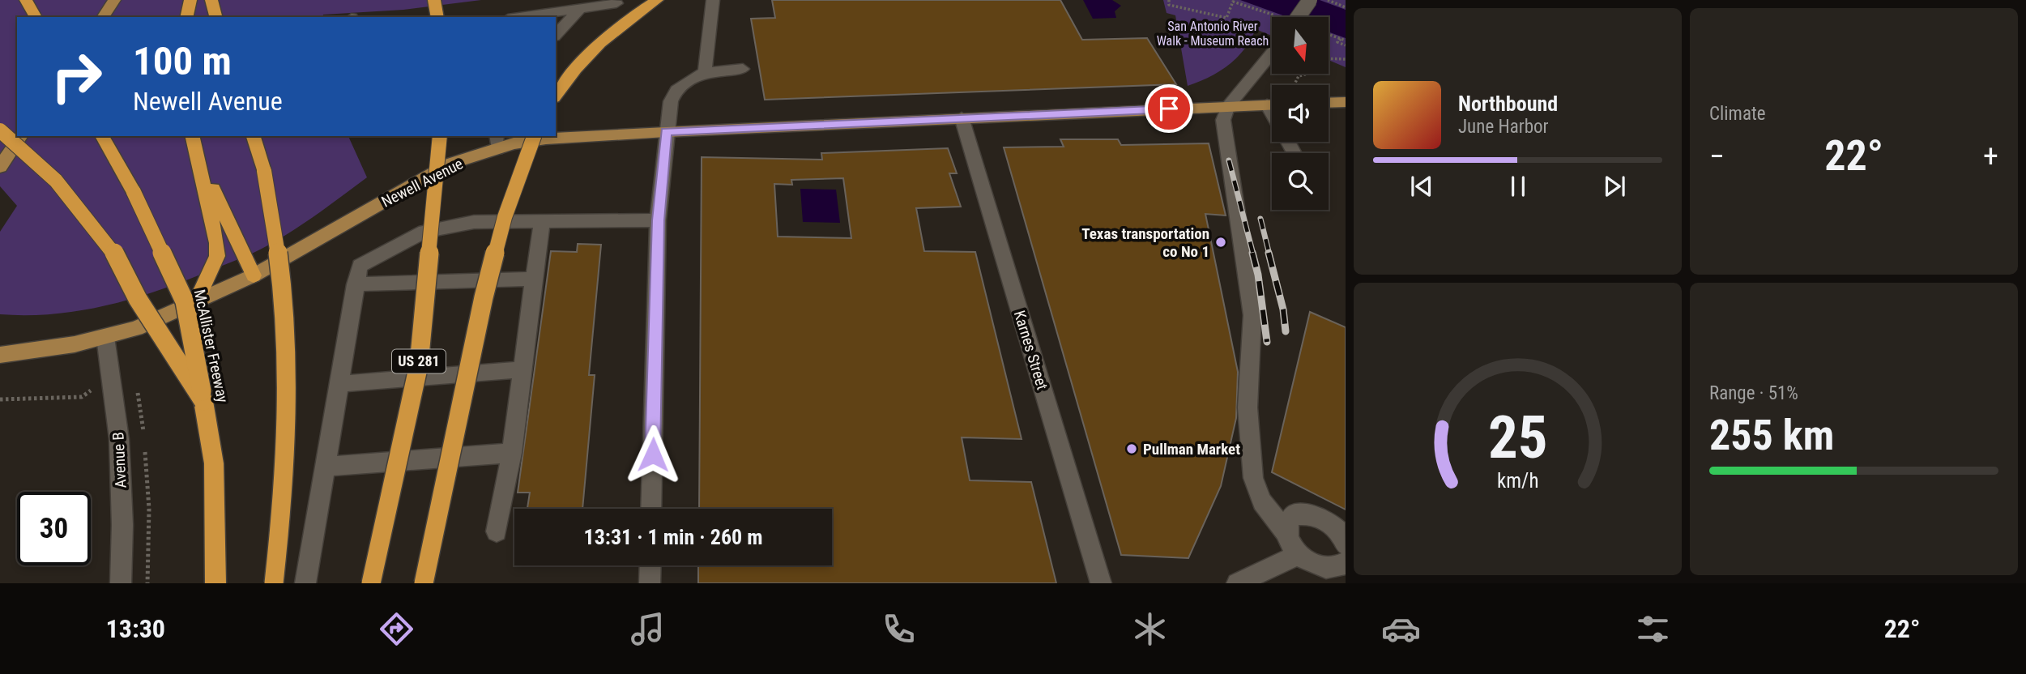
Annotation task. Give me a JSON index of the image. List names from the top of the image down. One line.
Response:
{"streets":{"highway":["McAllister Freeway","US 281"],"main road":["Newell Avenue"],"street":["Karnes Street","Avenue B"]},"crossings":[["Newell Avenue","Karnes Street"],["Newell Avenue","Avenue B"]],"parks":["San Antonio River Walk - Museum Reach"],"places":["Texas transportation co No 1","Pullman Market"],"north":"bottom","page":{"tile":["Climate",["Range · 51%","255 km"]],"turn":["100 m","Newell Avenue"],"song":["Northbound","June Harbor"],"heat":["−","22°","+"],"limit":"30","trip":"13:31 · 1 min · 260 m","tabs":["13:30","22°"],"gauge":["25","km/h"]}}
